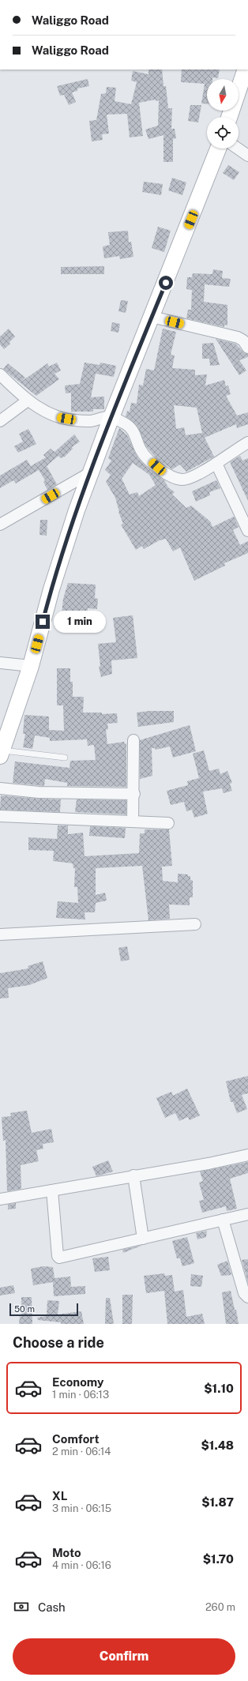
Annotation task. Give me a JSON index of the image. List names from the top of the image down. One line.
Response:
{"scale_bar":"50 m","north":"bottom","page":{"banner":["Waliggo Road","Waliggo Road"],"bubble":"1 min","scale":"50 m","heading":"Choose a ride","list":[{"name":"Economy","note":"1 min · 06:13","value":"$1.10"},{"name":"Comfort","note":"2 min · 06:14","value":"$1.48"},{"name":"XL","note":"3 min · 06:15","value":"$1.87"},{"name":"Moto","note":"4 min · 06:16","value":"$1.70"}],"pay":["Cash","260 m"],"buttons":"Confirm"}}
